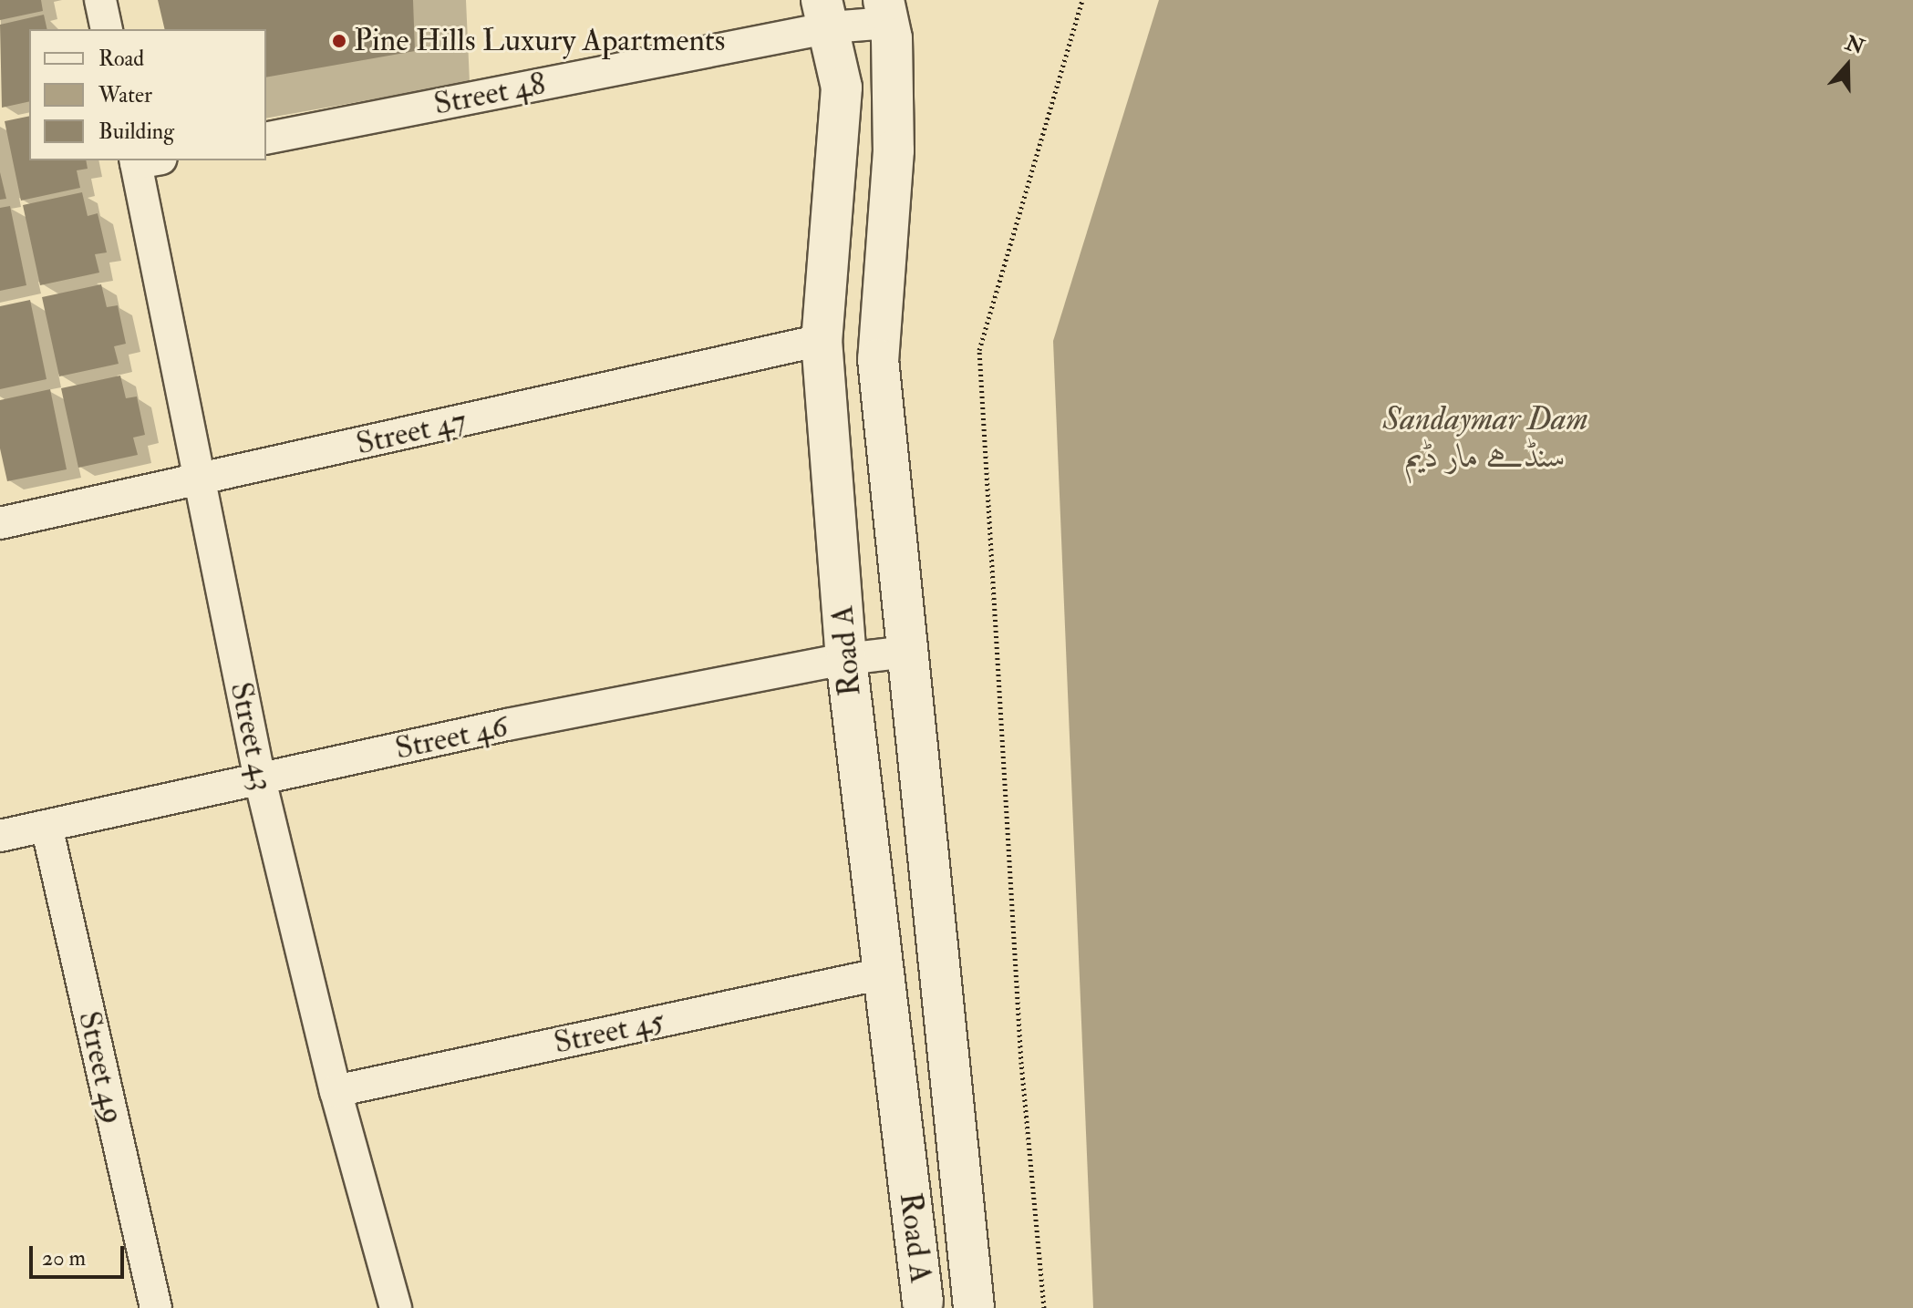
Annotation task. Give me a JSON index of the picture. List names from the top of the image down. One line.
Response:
{"streets":{"street":["Street 48","Street 47","Road A","Street 43","Street 46","Street 45","Street 49"]},"crossings":[["Street 48","Road A"],["Street 47","Road A"],["Street 47","Street 43"],["Road A","Street 46"],["Road A","Street 45"],["Street 43","Street 46"],["Street 43","Street 45"],["Street 46","Street 49"]],"water":["Sandaymar Dam سنڈھے مار ڈیم"],"places":["Pine Hills Luxury Apartments"],"legend":["Road","Water","Building"],"scale_bar":"20 m","north":"top"}
